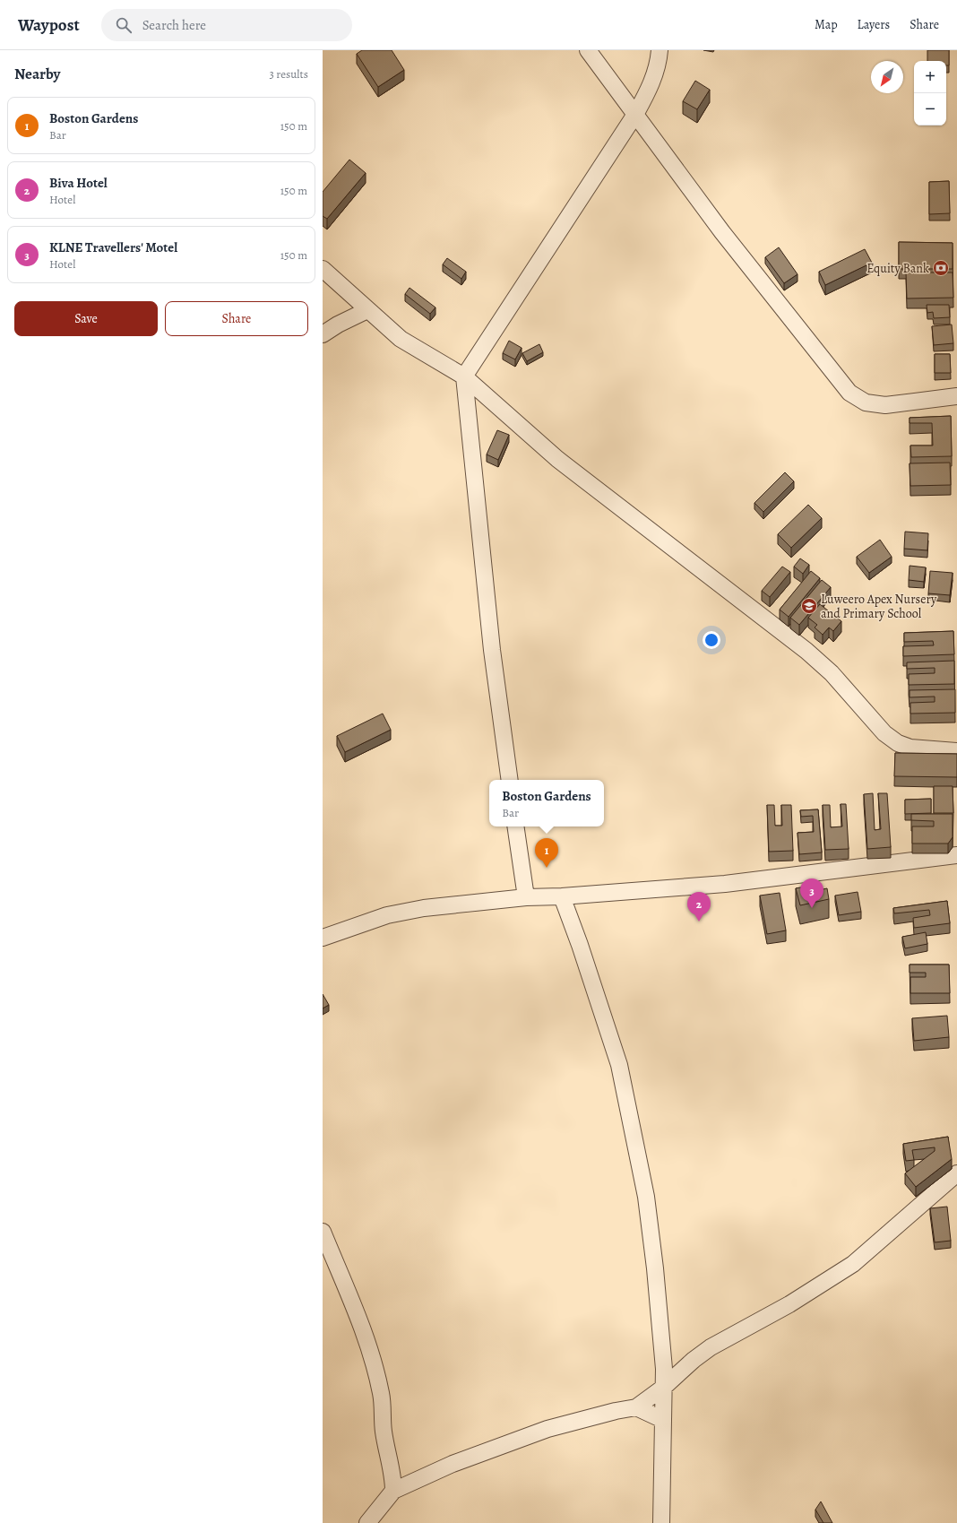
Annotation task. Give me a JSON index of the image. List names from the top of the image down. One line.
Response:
{"places":{"bank":["Equity Bank"],"school or university":["Luweero Apex Nursery and Primary School"]},"north":"bottom left","page":{"header":"Waypost","search":"Search here","nav":["Map","Layers","Share"],"heading":["Nearby","3 results"],"map_buttons":["+","−"],"list":[{"mark":"1","name":"Boston Gardens","note":"Bar","value":"150 m"},{"mark":"2","name":"Biva Hotel","note":"Hotel","value":"150 m"},{"mark":"3","name":"KLNE Travellers' Motel","note":"Hotel","value":"150 m"}],"buttons":["Save","Share"],"popup":["Boston Gardens","Bar"],"pins":["1","3","2"]}}
